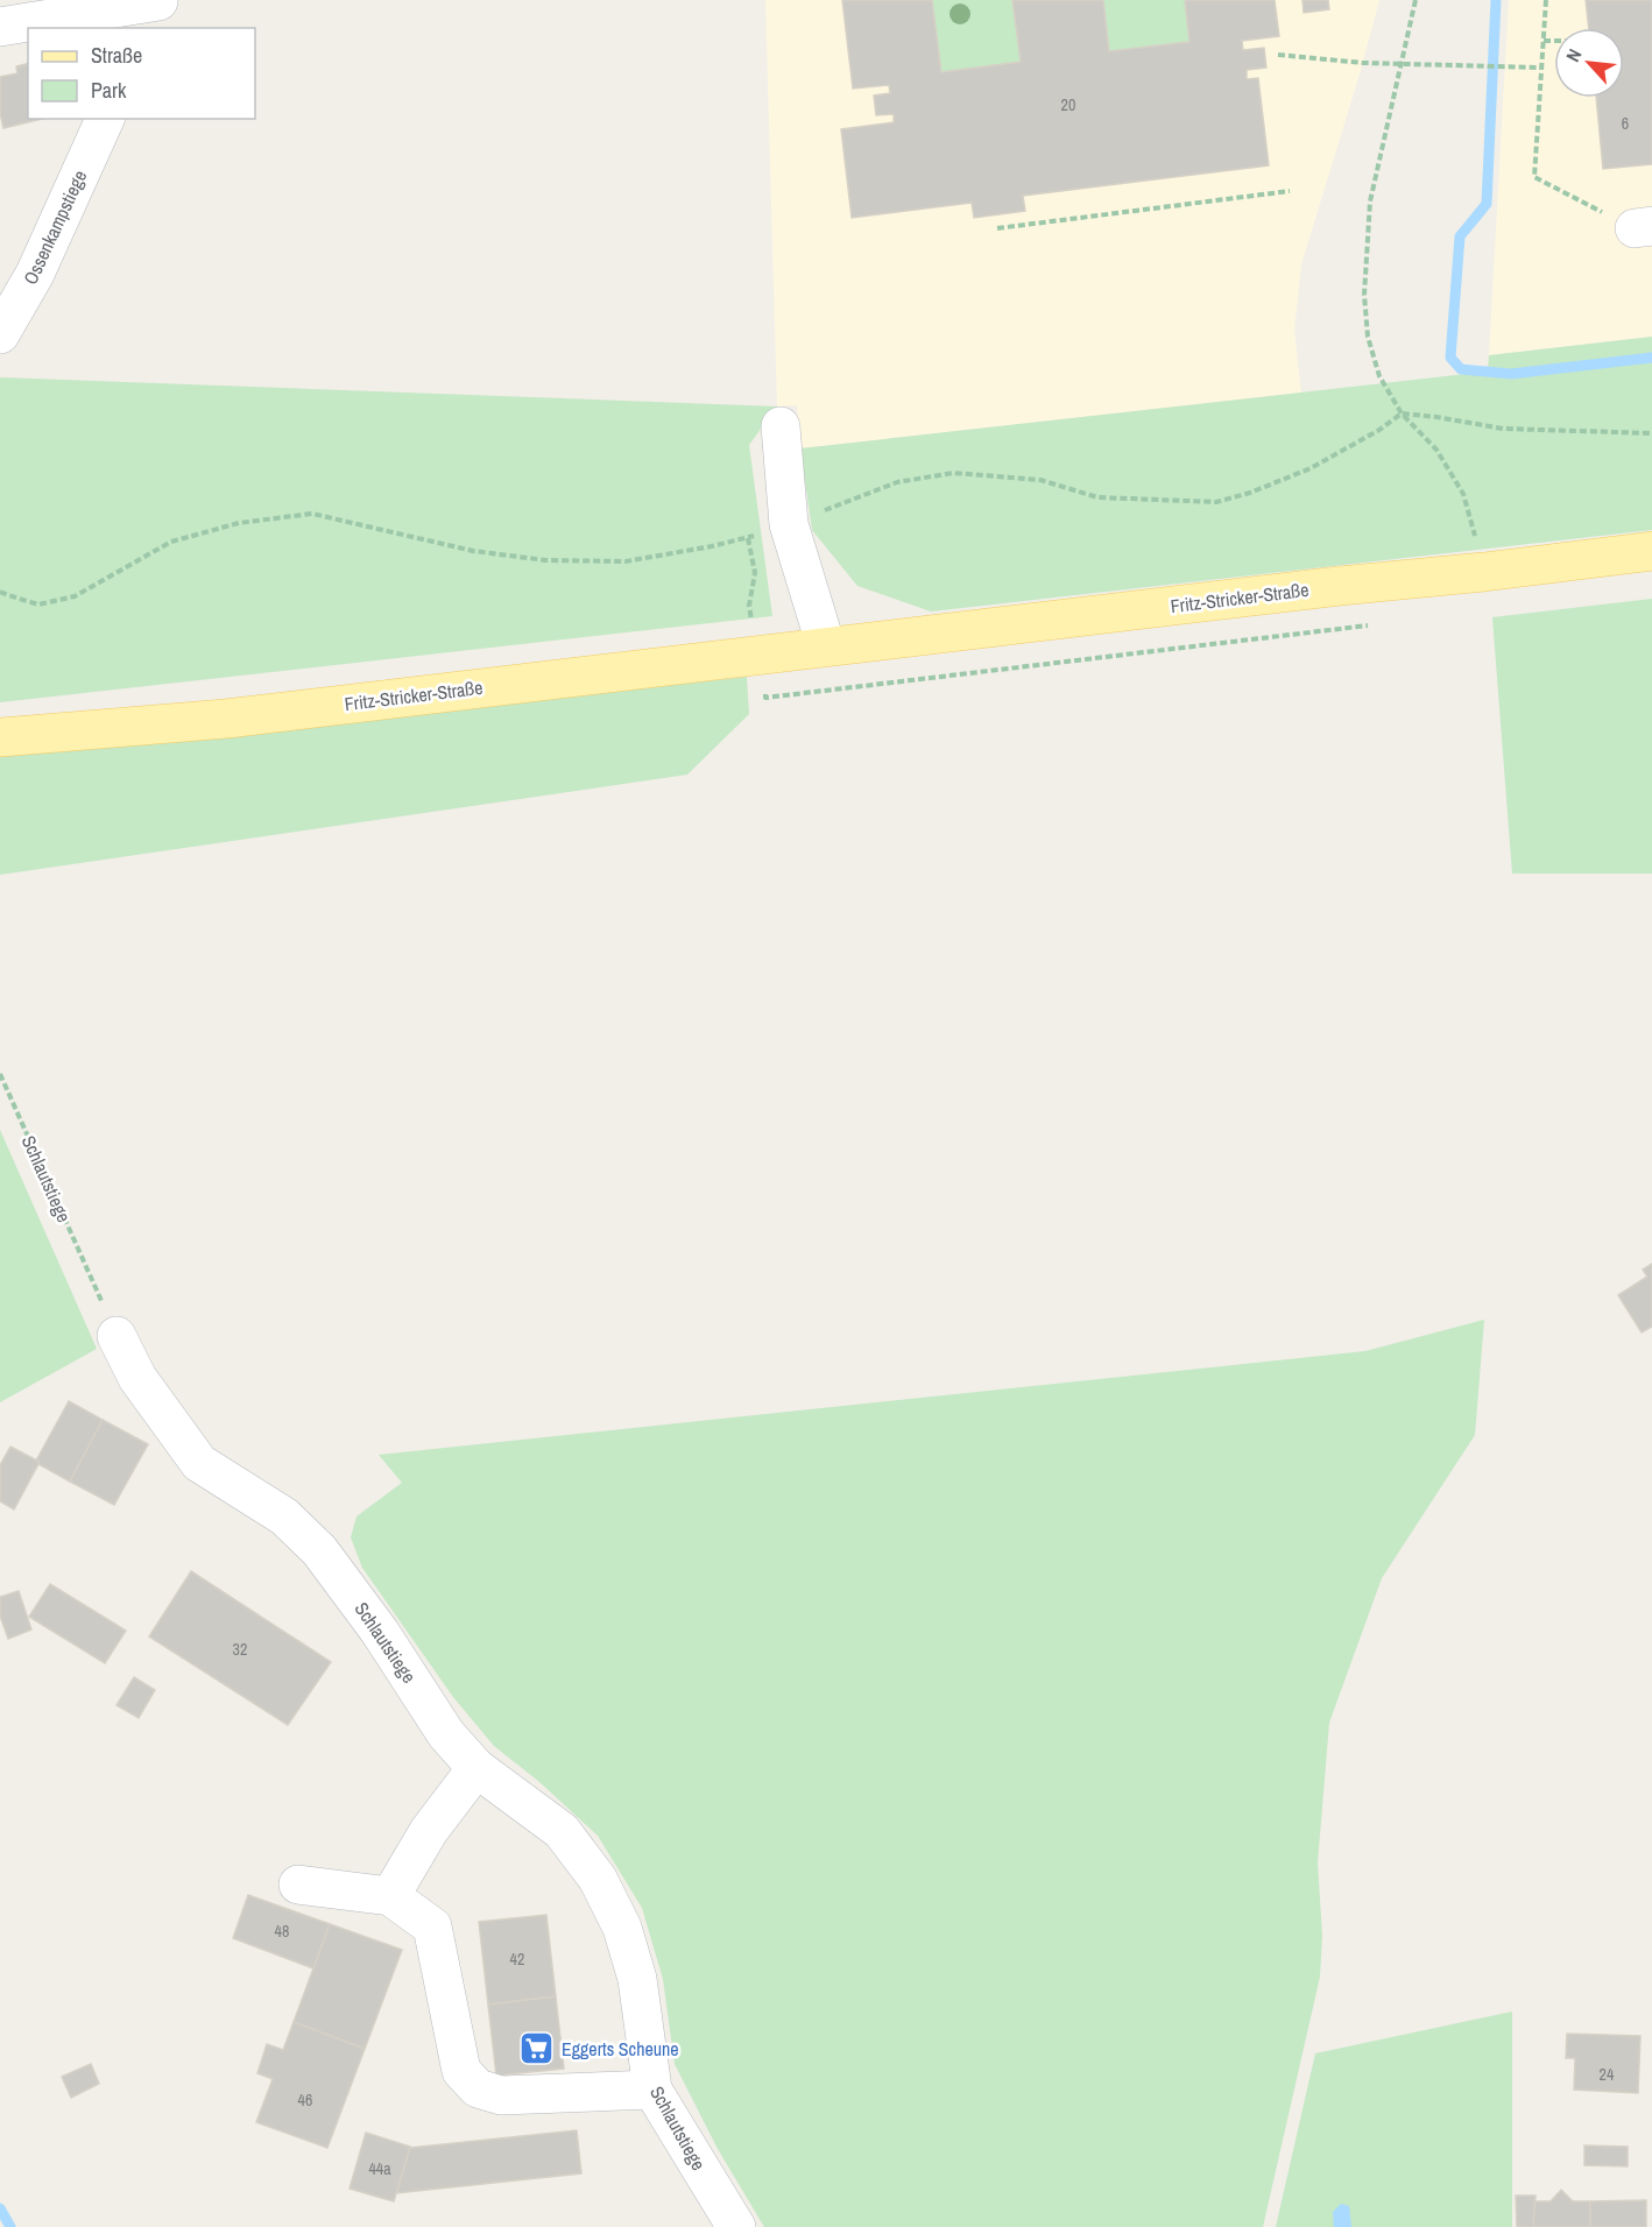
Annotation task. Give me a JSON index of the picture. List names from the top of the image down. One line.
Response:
{"streets":{"main road":["Fritz-Stricker-Straße"],"street":["Ossenkampstiege","Schlautstiege"]},"places":{"supermarket":["Eggerts Scheune"]},"house_numbers":["20","6","32","48","42","24","46","44a"],"legend":["Straße","Park"],"north":"top left"}
